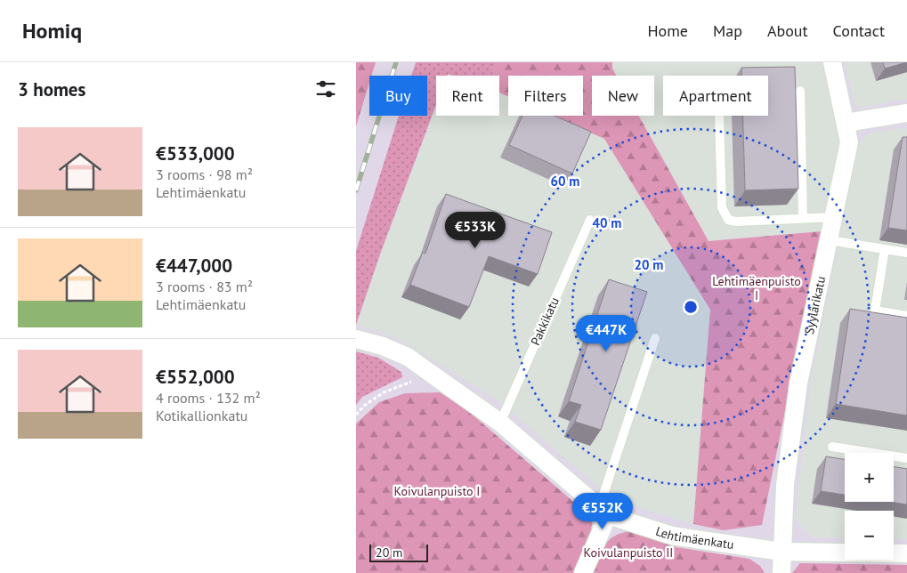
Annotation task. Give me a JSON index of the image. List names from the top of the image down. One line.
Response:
{"streets":{"street":["Syylärikatu","Lehtimäenkatu"],"lane":["Pakkikatu"]},"crossings":[["Syylärikatu","Lehtimäenkatu"],["Pakkikatu","Lehtimäenkatu"]],"parks":["Lehtimäenpuisto I","Koivulanpuisto I","Koivulanpuisto II"],"scale_bar":"20 m","page":{"header":"Homiq","nav":["Home","Map","About","Contact"],"heading":"3 homes","chip":["Buy","Rent","Filters","New","Apartment"],"list":[{"name":"€533,000","note":"3 rooms · 98 m² · Lehtimäenkatu"},{"name":"€447,000","note":"3 rooms · 83 m² · Lehtimäenkatu"},{"name":"€552,000","note":"4 rooms · 132 m² · Kotikallionkatu"}],"price":["€533K","€447K","€552K"],"map_buttons":["+","−"],"scale":"20 m"},"rings":["60 m","40 m","20 m"]}
